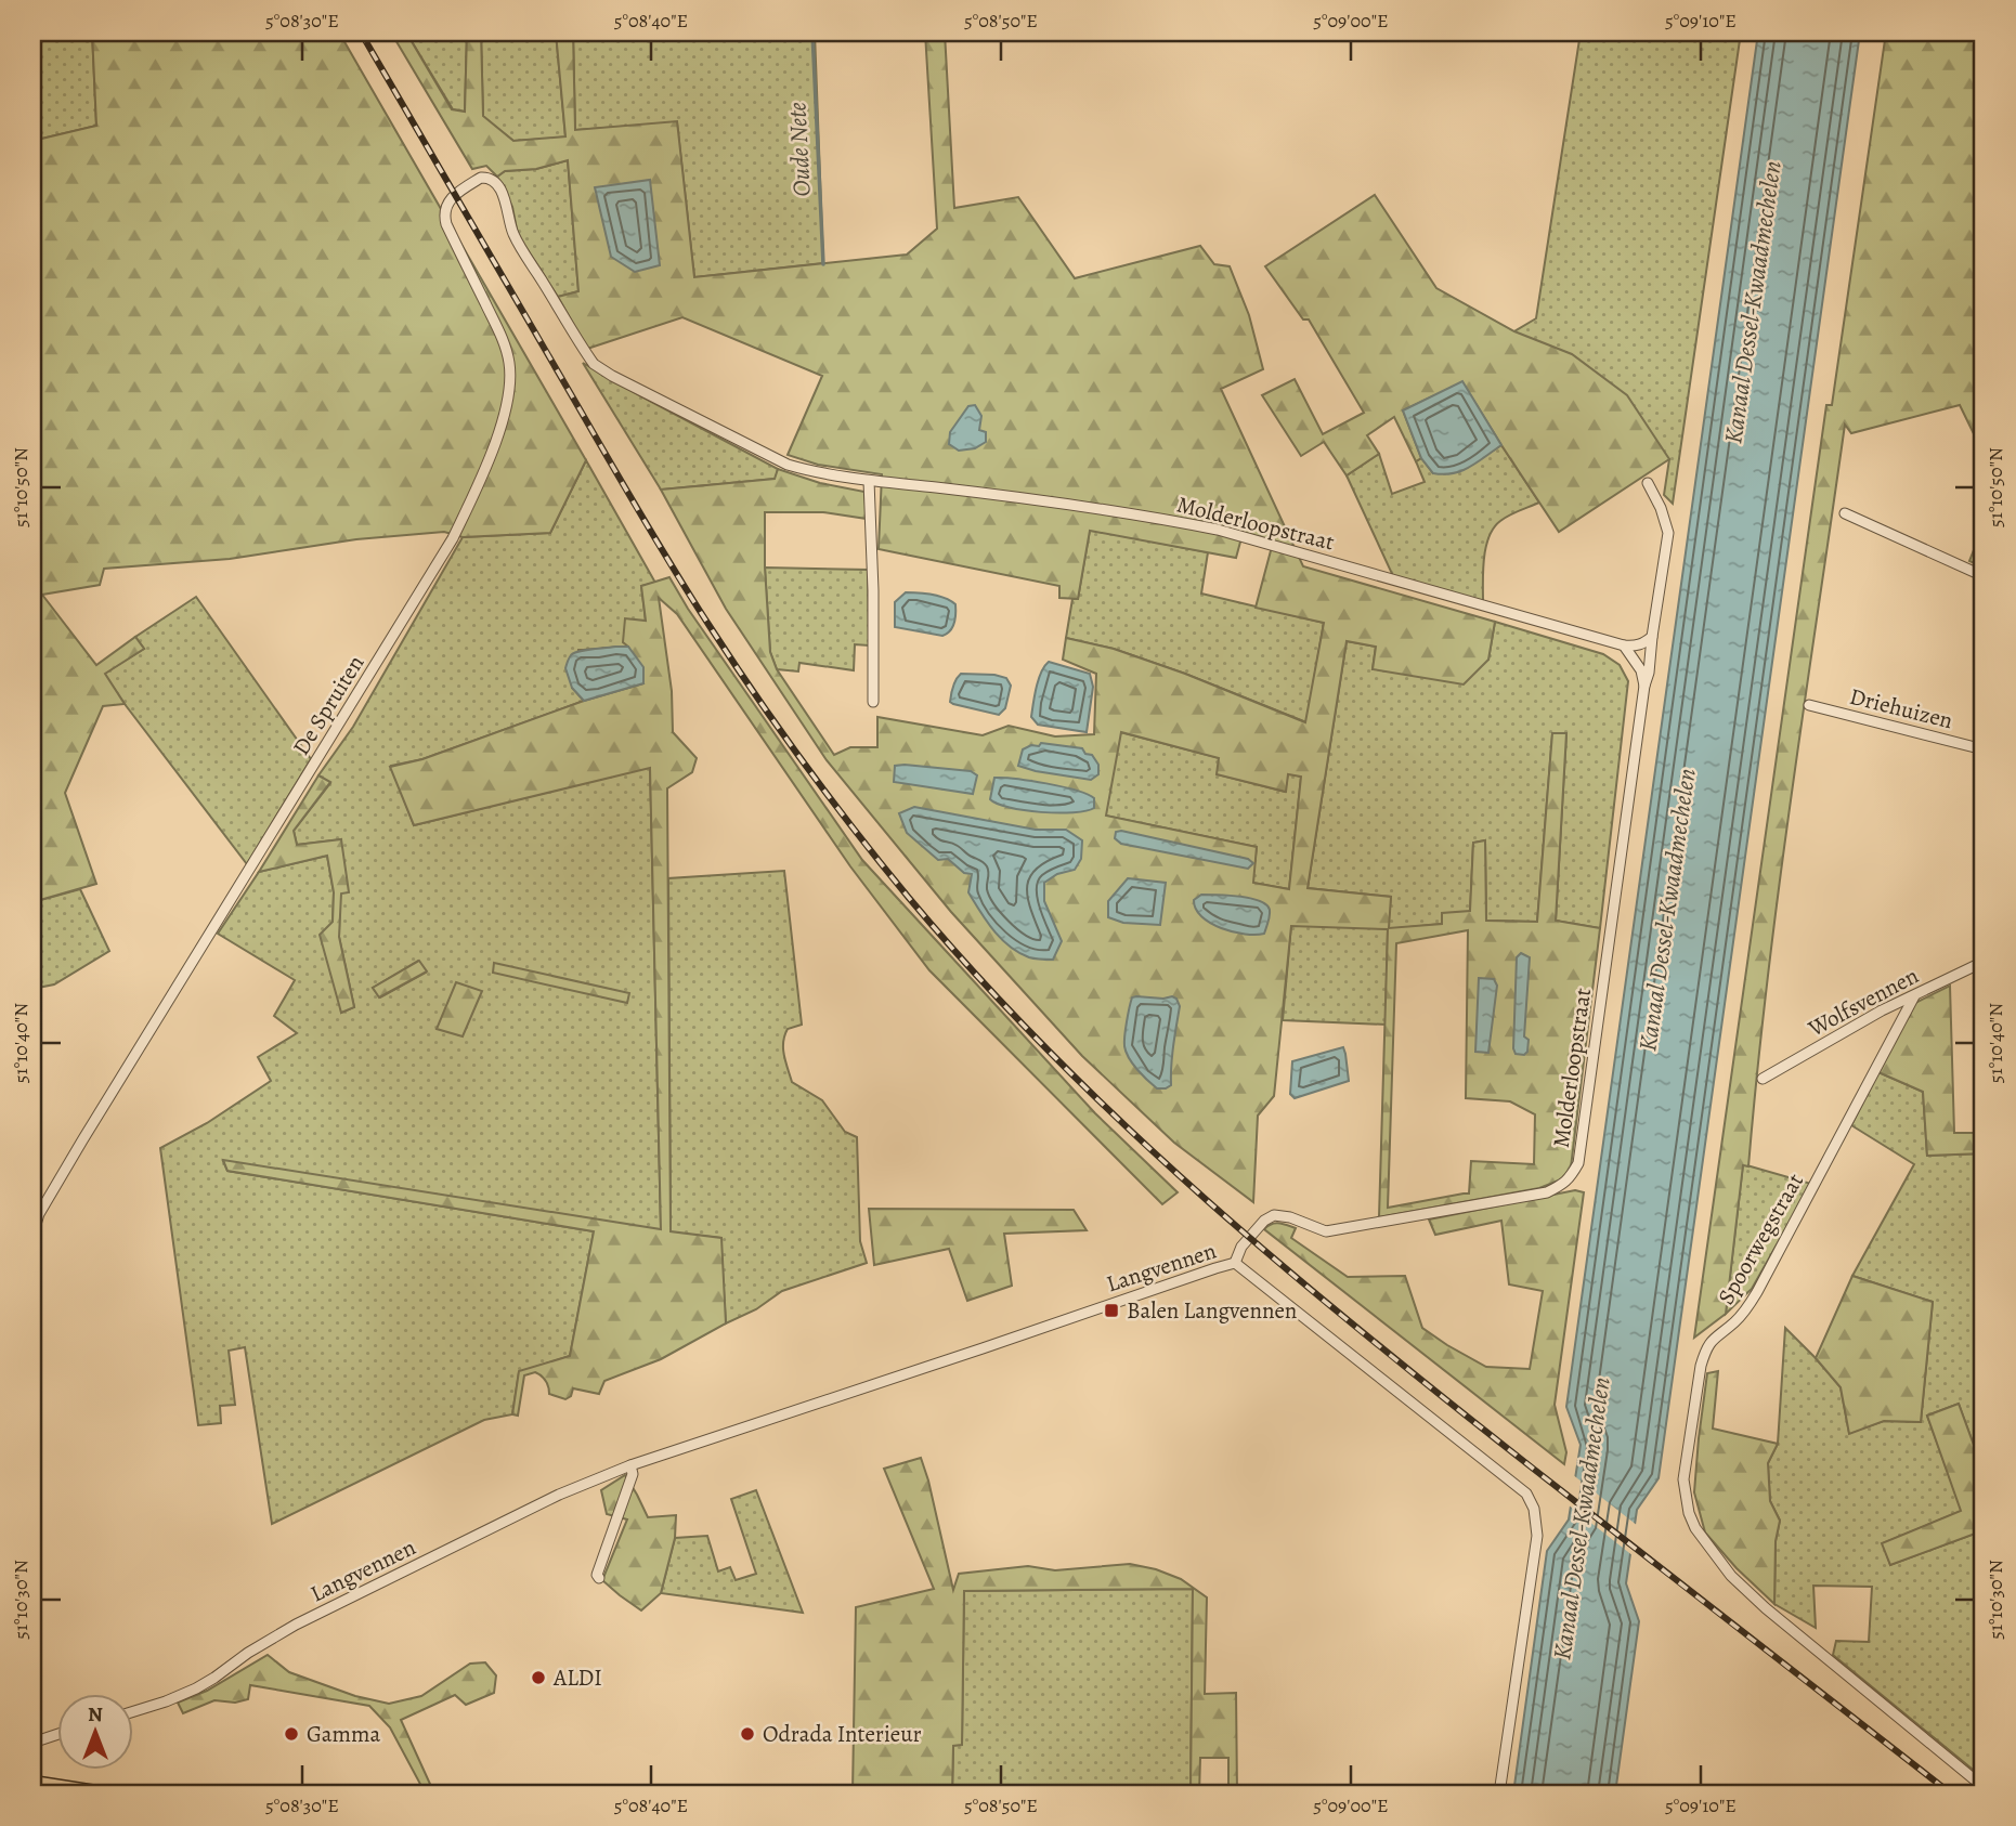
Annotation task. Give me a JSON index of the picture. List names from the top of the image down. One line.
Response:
{"streets":{"street":["Molderloopstraat","De Spruiten","Driehuizen","Wolfsvennen","Spoorwegstraat","Langvennen"]},"crossings":[["Molderloopstraat","De Spruiten"],["Molderloopstraat","Langvennen"],["Wolfsvennen","Spoorwegstraat"]],"water":["Oude Nete","Kanaal Dessel-Kwaadmechelen"],"places":{"transit":["Balen Langvennen"],"other":["ALDI","Gamma","Odrada Interieur"]},"north":"top","coordinates":["5°08'30\"E","5°08'40\"E","5°08'50\"E","5°09'00\"E","5°09'10\"E","51°10'50\"N","51°10'40\"N","51°10'30\"N"]}
